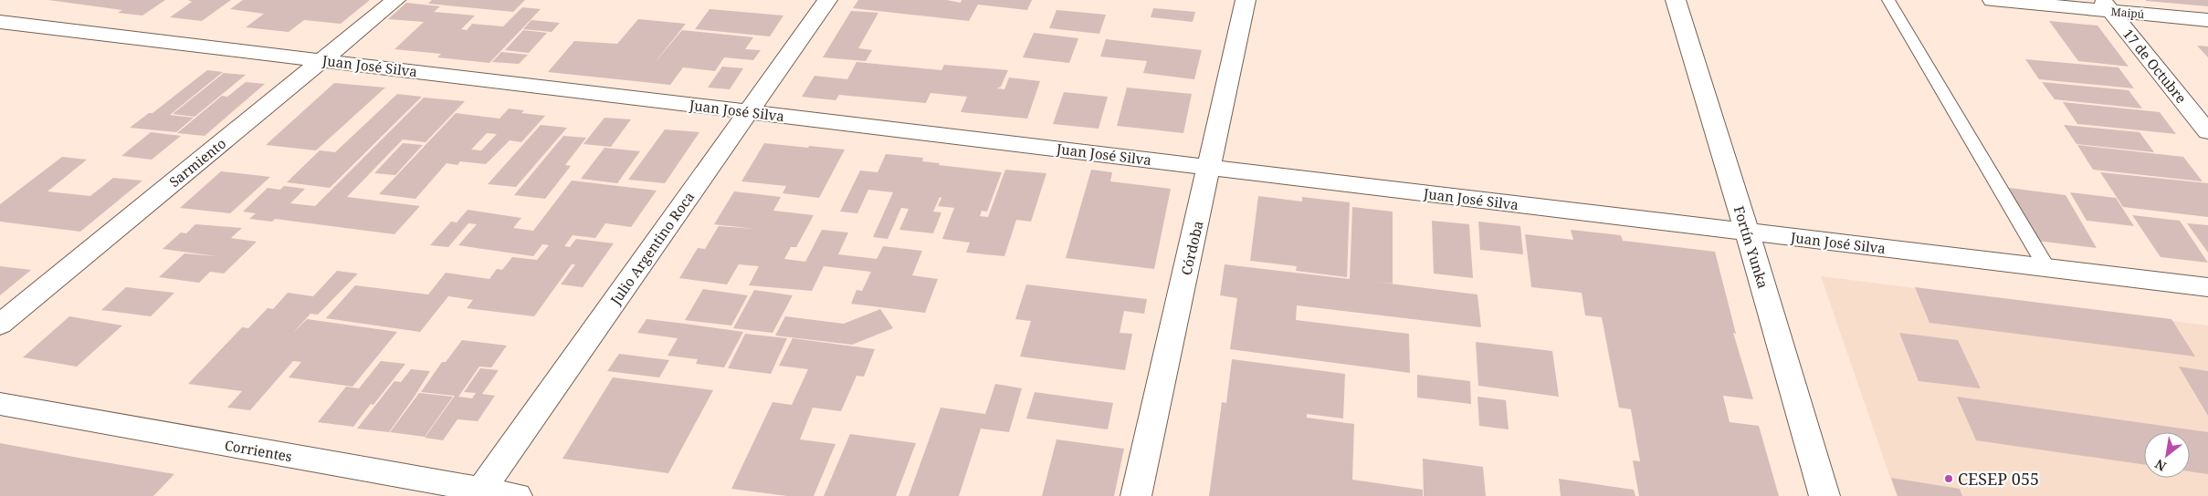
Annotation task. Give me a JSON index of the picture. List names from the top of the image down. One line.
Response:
{"streets":{"street":["Maipú","Juan José Silva","17 de Octubre","Sarmiento","Fortín Yunka","Julio Argentino Roca","Córdoba","Corrientes"]},"crossings":[["Maipú","17 de Octubre"],["Juan José Silva","Sarmiento"],["Juan José Silva","Fortín Yunka"],["Juan José Silva","Julio Argentino Roca"],["Juan José Silva","Córdoba"],["Julio Argentino Roca","Corrientes"]],"places":["CESEP 055"],"north":"bottom left"}
